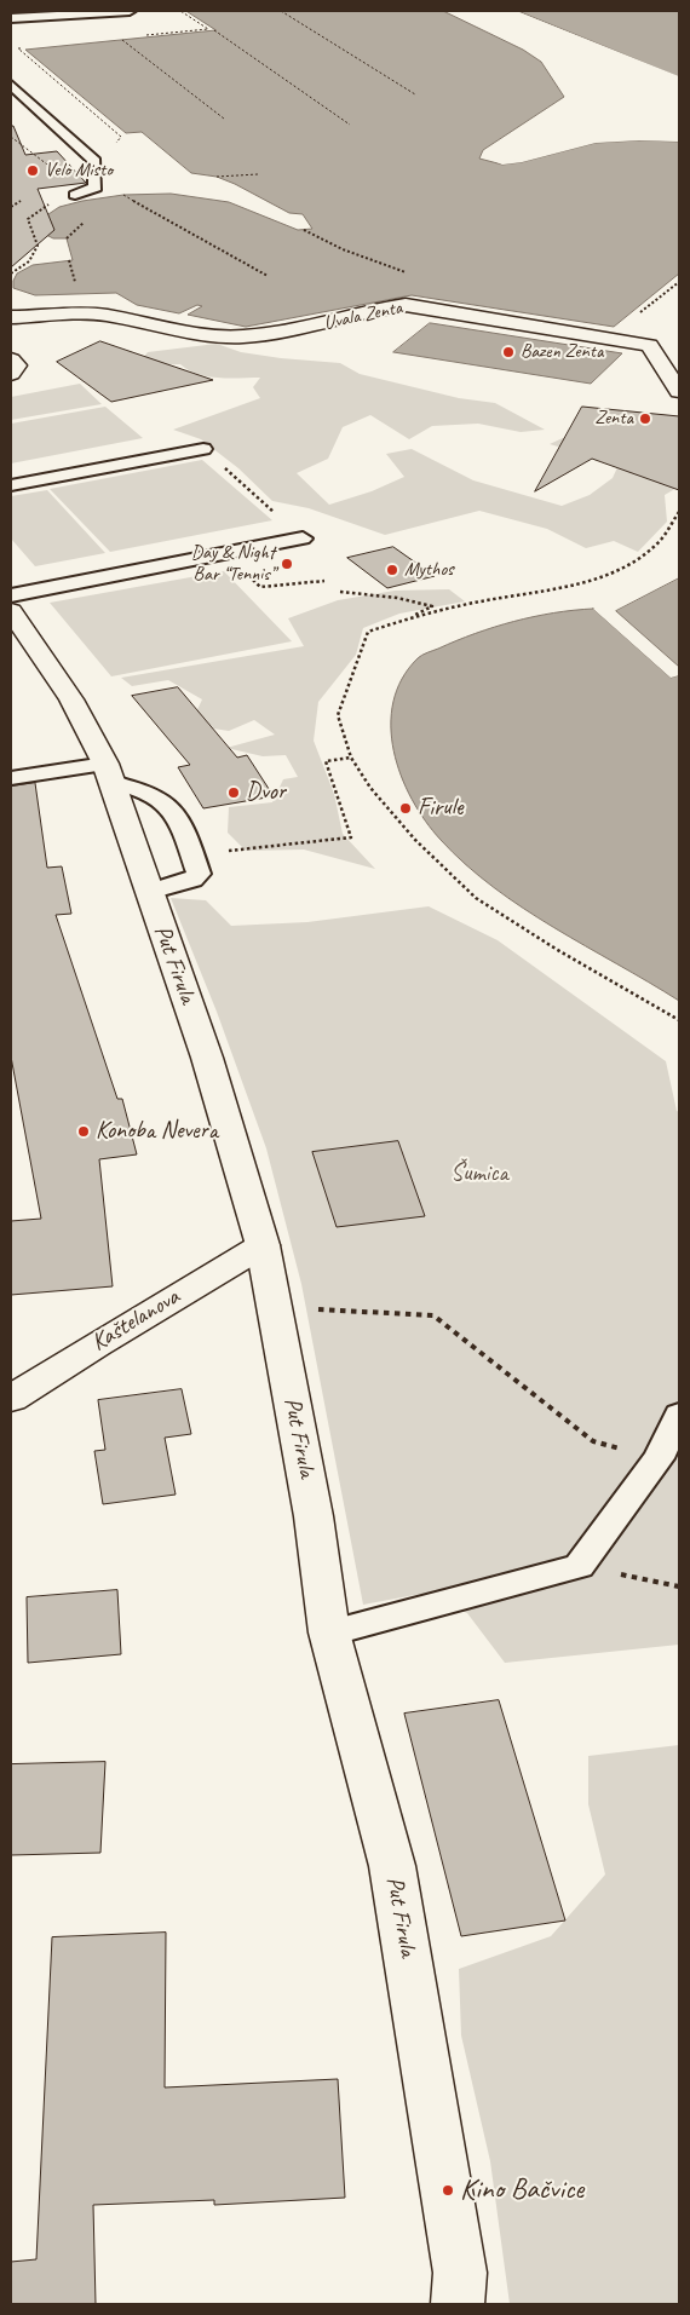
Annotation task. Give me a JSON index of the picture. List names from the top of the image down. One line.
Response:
{"streets":{"street":["Uvala Zenta","Put Firula","Kaštelanova"]},"crossings":[["Put Firula","Kaštelanova"]],"parks":["Šumica"],"places":["Velo Misto","Bazen Zenta","Zenta","Day & Night Bar “Tennis”","Mythos","Dvor","Firule","Konoba Nevera","Kino Bačvice"]}
